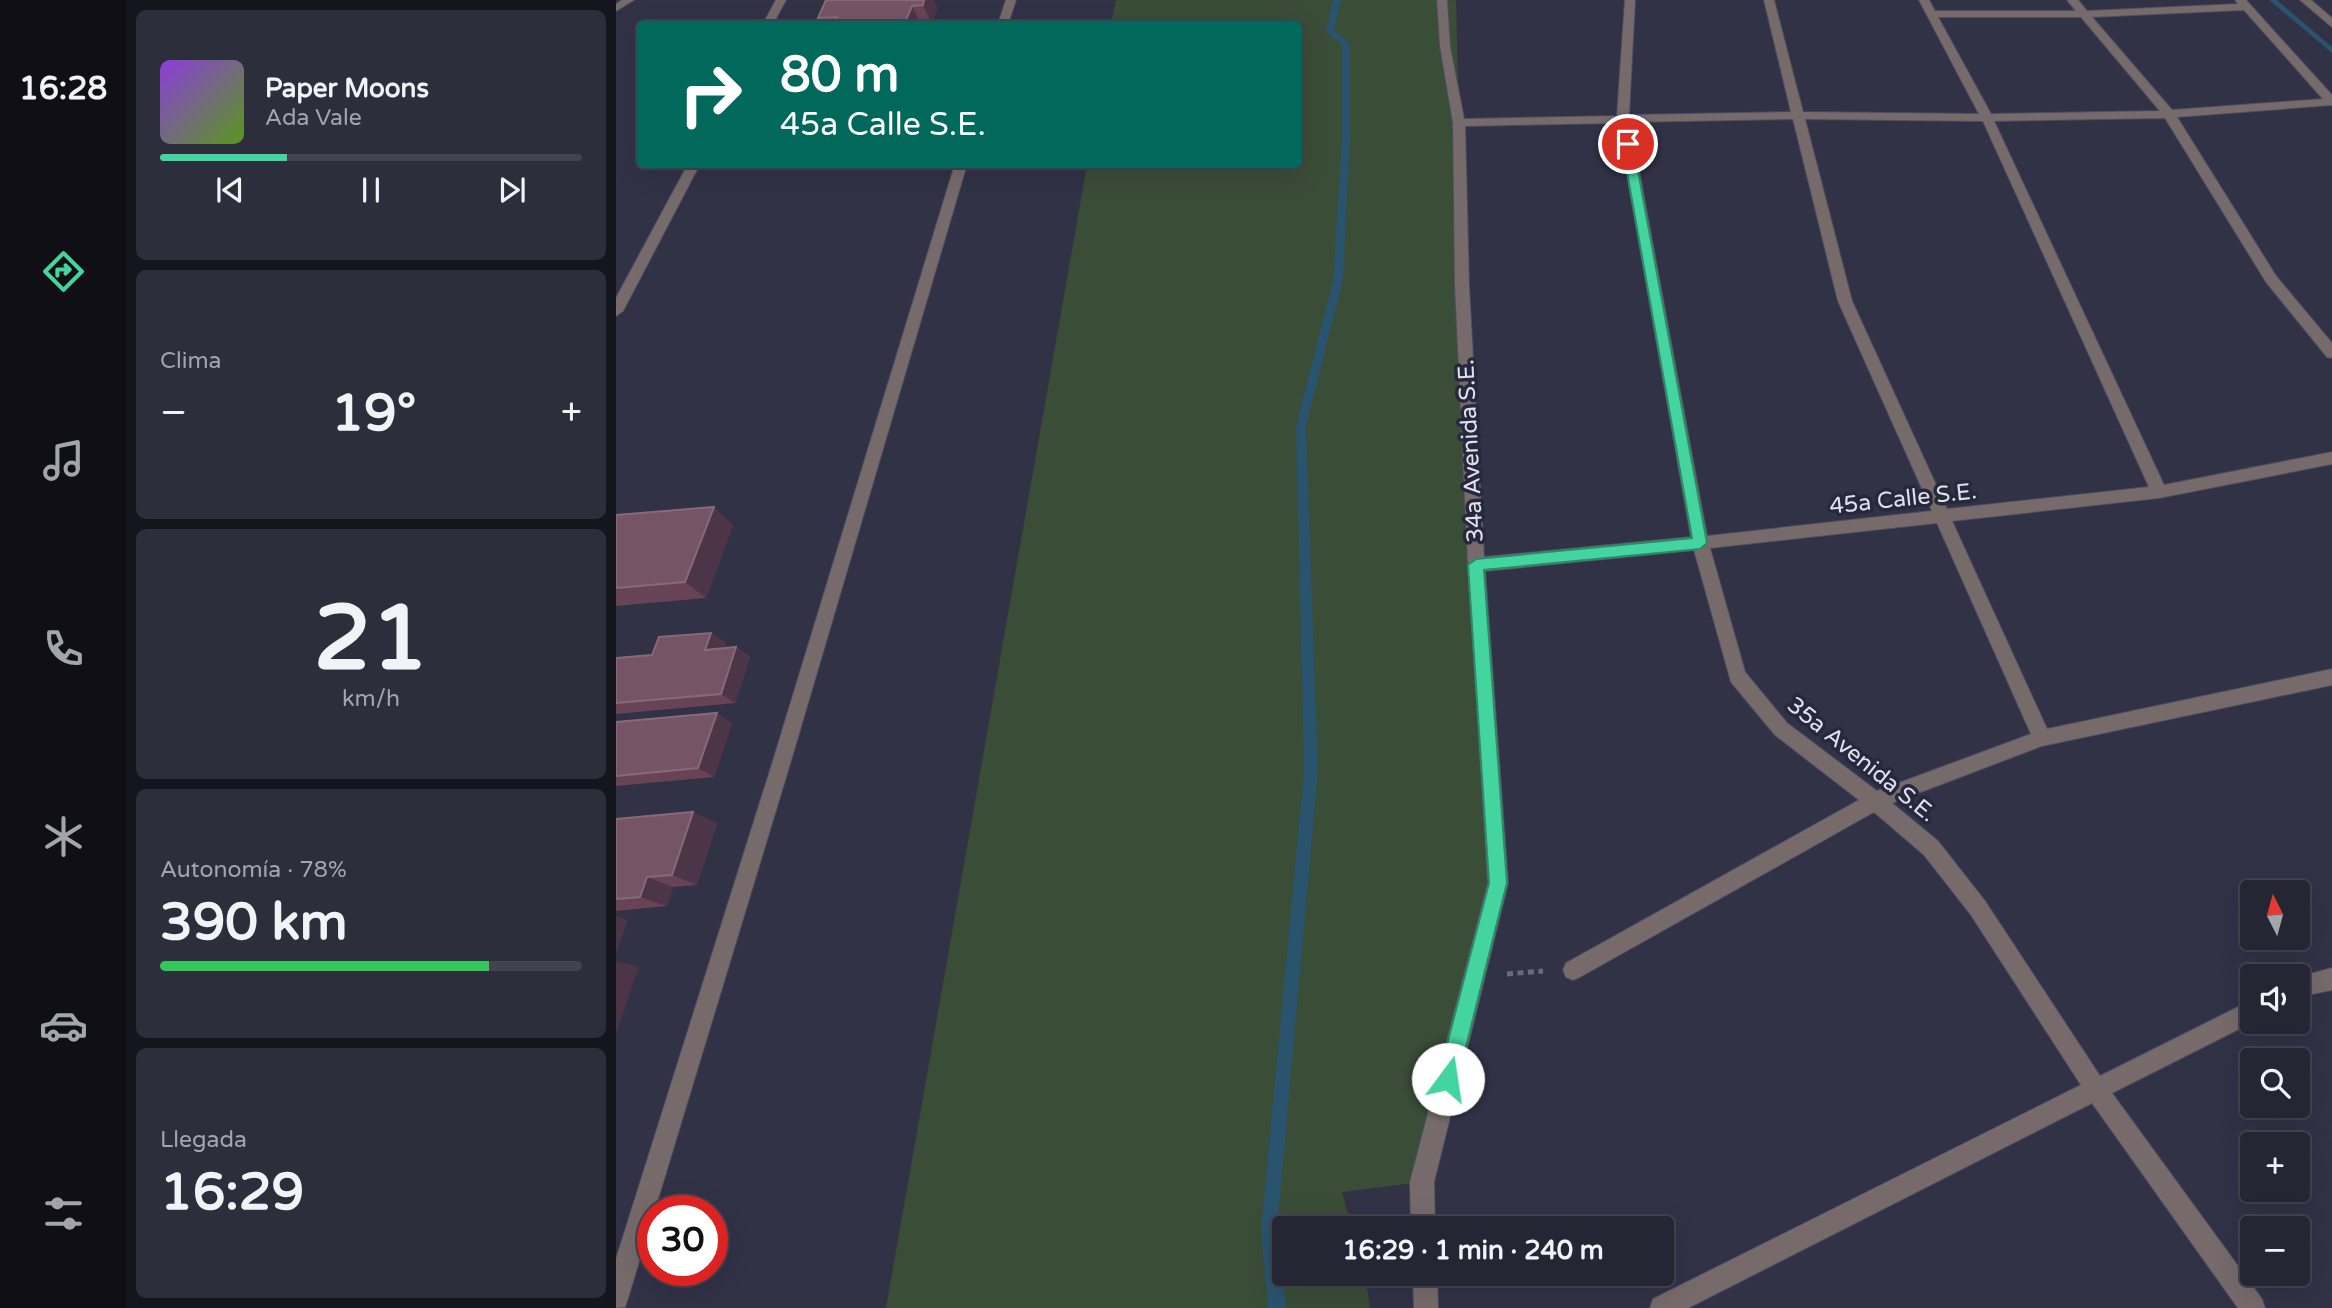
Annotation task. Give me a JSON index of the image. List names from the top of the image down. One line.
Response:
{"streets":{"street":["34a Avenida S.E.","45a Calle S.E.","35a Avenida S.E."]},"crossings":[["34a Avenida S.E.","45a Calle S.E."],["45a Calle S.E.","35a Avenida S.E."]],"north":"top","page":{"tabs":"16:28","turn":["80 m","45a Calle S.E."],"song":["Paper Moons","Ada Vale"],"tile":["Clima",["21","km/h"],["Autonomía · 78%","390 km"],["Llegada","16:29"]],"heat":["−","19°","+"],"map_buttons":["+","−"],"limit":"30","trip":"16:29 · 1 min · 240 m"}}
